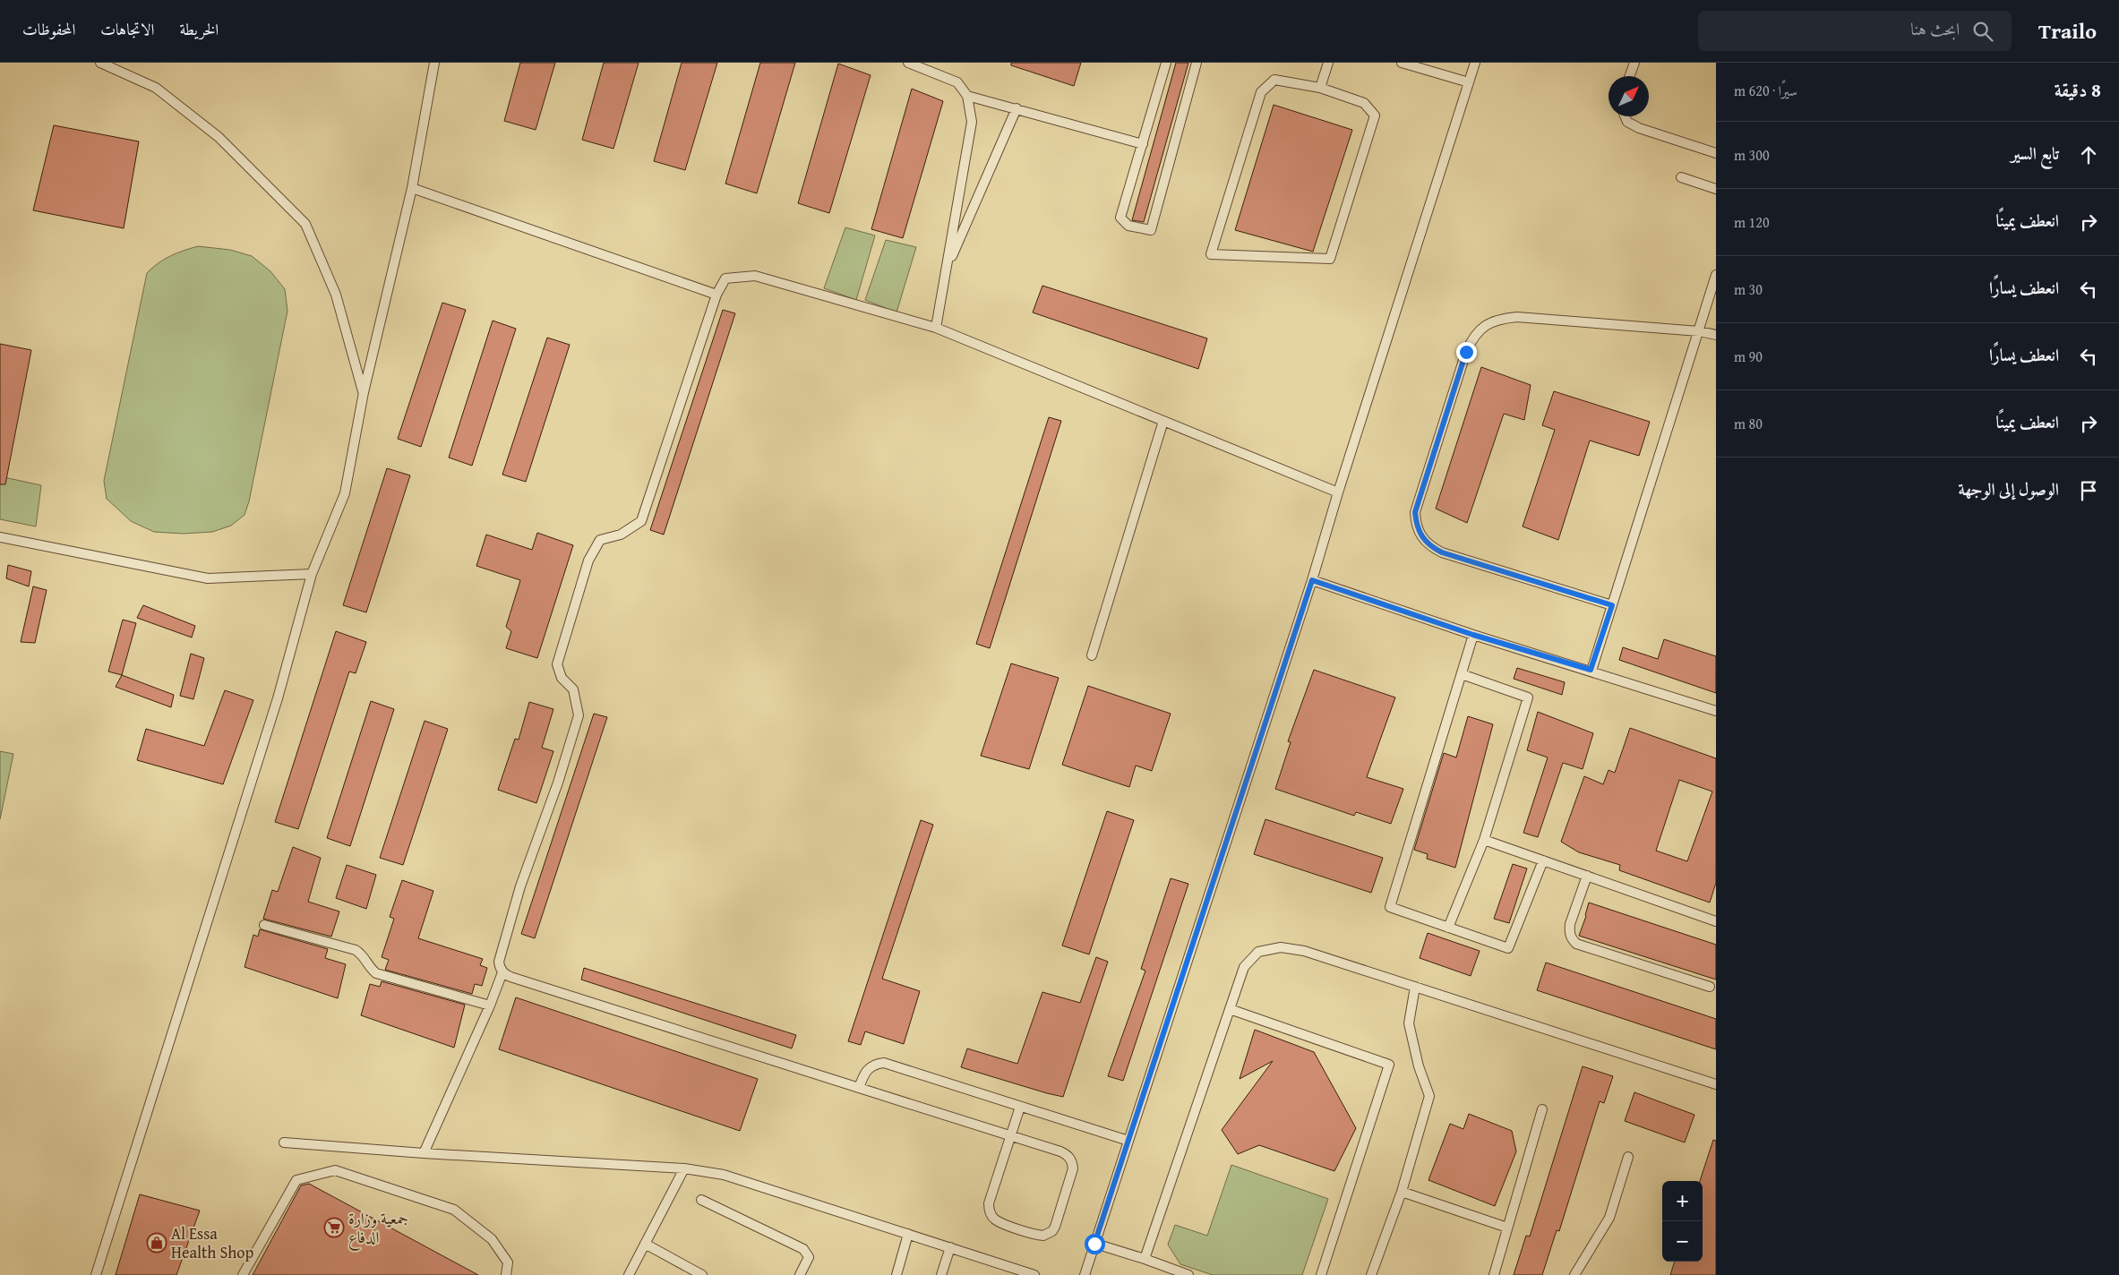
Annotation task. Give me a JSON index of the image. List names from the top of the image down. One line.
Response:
{"places":{"supermarket":["جمعية وزارة الدفاع"],"shop":["Al Essa Health Shop"]},"north":"top right","page":{"header":"Trailo","search":"ابحث هنا","nav":["الخريطة","الاتجاهات","المحفوظات"],"heading":["8 دقيقة","سيرًا · 620 m"],"list":[["تابع السير","300 m"],["انعطف يمينًا","120 m"],["انعطف يسارًا","30 m"],["انعطف يسارًا","90 m"],["انعطف يمينًا","80 m"],"الوصول إلى الوجهة"],"map_buttons":["+","−"]}}
